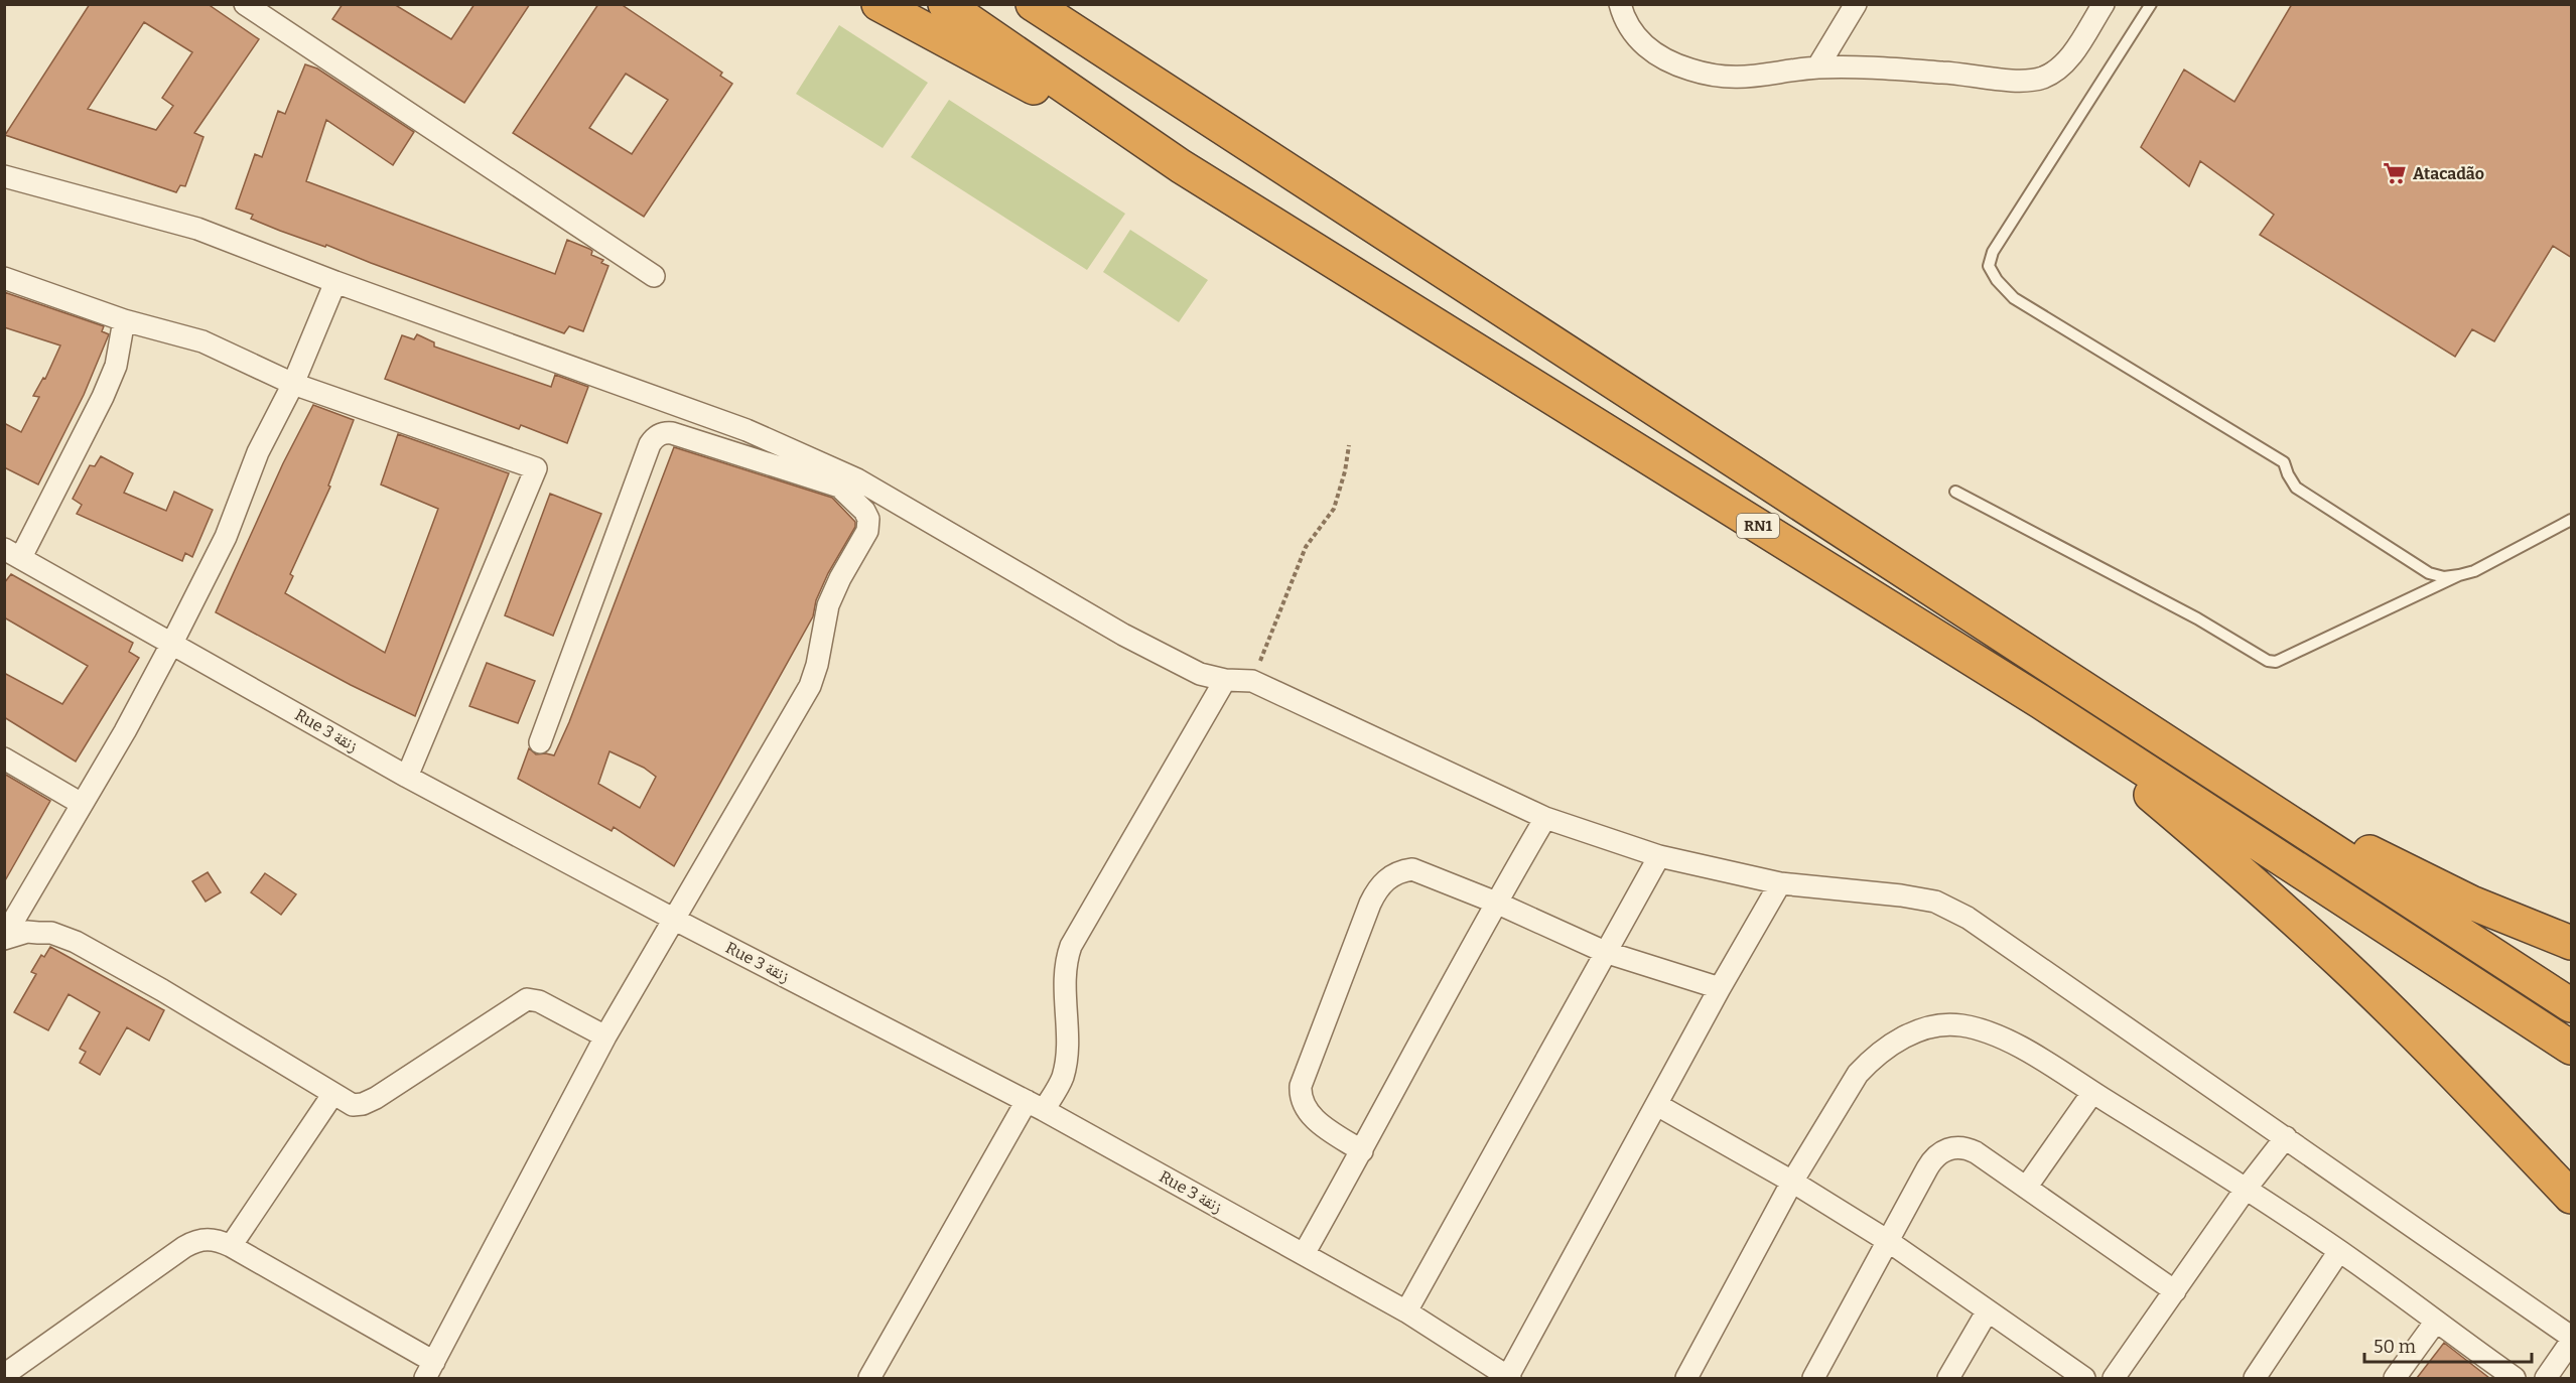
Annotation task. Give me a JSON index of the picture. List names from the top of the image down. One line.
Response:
{"streets":{"highway":["RN1"],"street":["Rue 3 زنقة"]},"places":{"supermarket":["Atacadão"]},"scale_bar":"50 m"}
